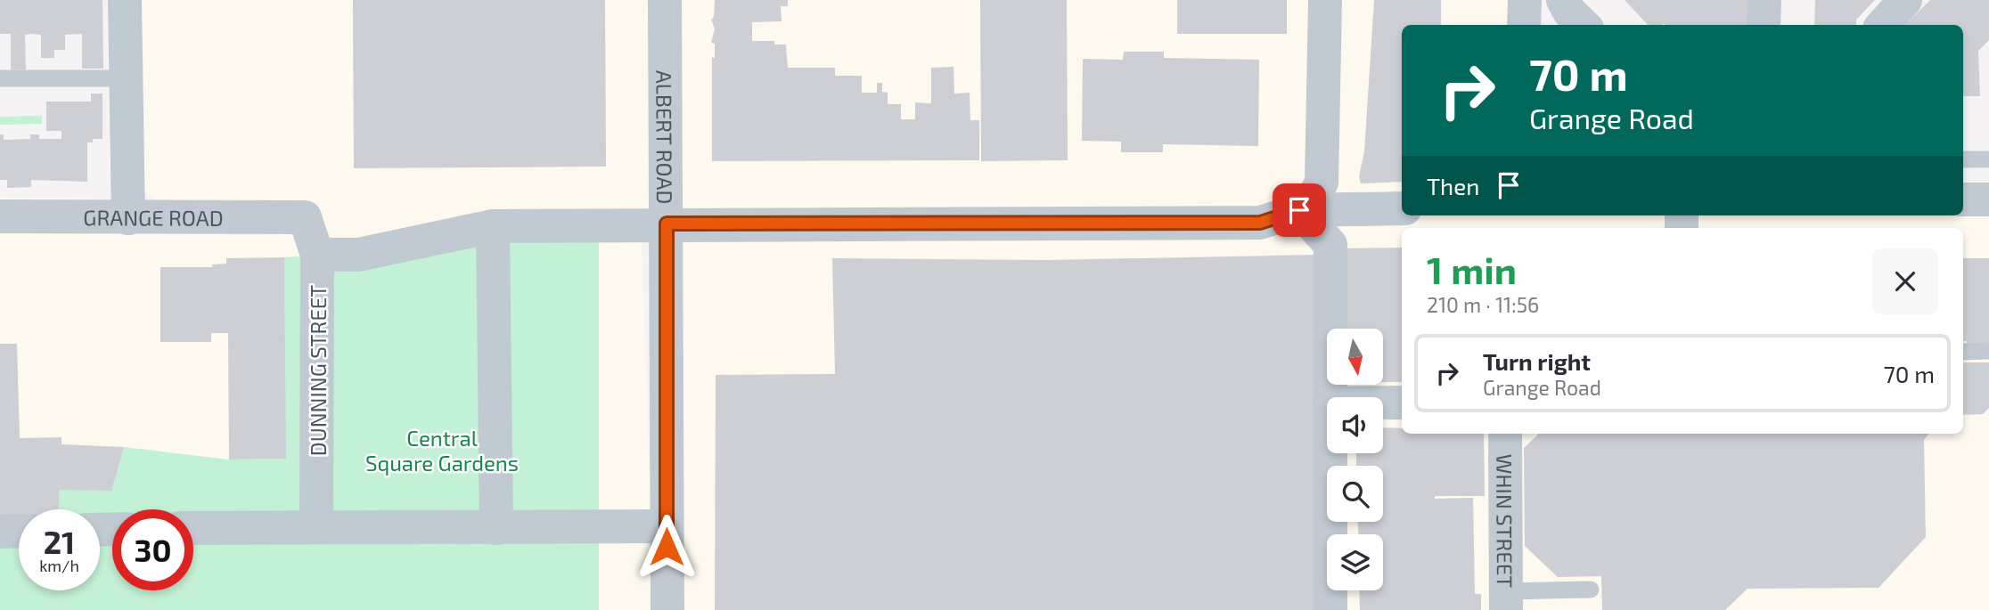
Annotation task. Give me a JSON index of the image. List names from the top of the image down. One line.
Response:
{"streets":{"street":["ALBERT ROAD","GRANGE ROAD","DUNNING STREET","WHIN STREET"]},"crossings":[["GRANGE ROAD","DUNNING STREET"]],"parks":["Central Square Gardens"],"north":"bottom","page":{"turn":["70 m","Grange Road"],"then":"Then","heading":["1 min","210 m · 11:56"],"list":[{"name":"Turn right","note":"Grange Road","value":"70 m"}],"speed":"21 km/h","limit":"30"}}
